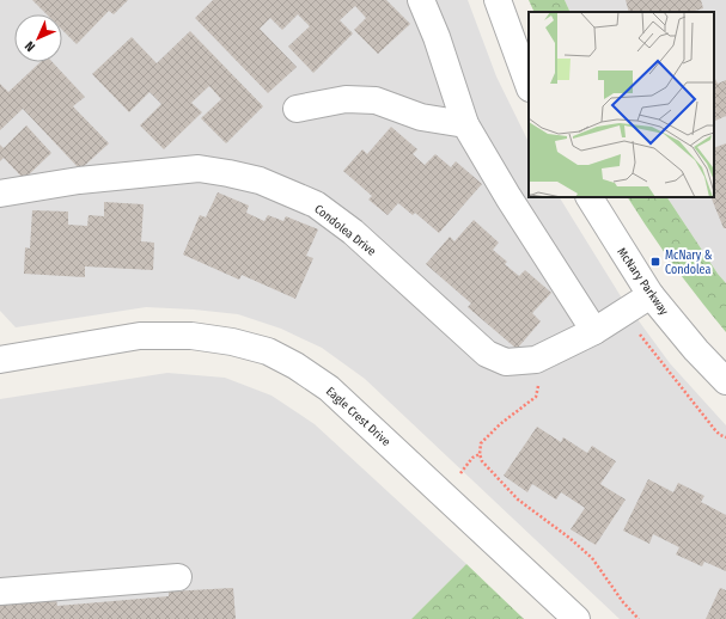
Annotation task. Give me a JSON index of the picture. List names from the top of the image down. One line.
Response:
{"streets":{"street":["Condolea Drive","McNary Parkway","Eagle Crest Drive"]},"crossings":[["Condolea Drive","McNary Parkway"]],"places":{"transit":["McNary & Condolea"]},"north":"bottom left"}
